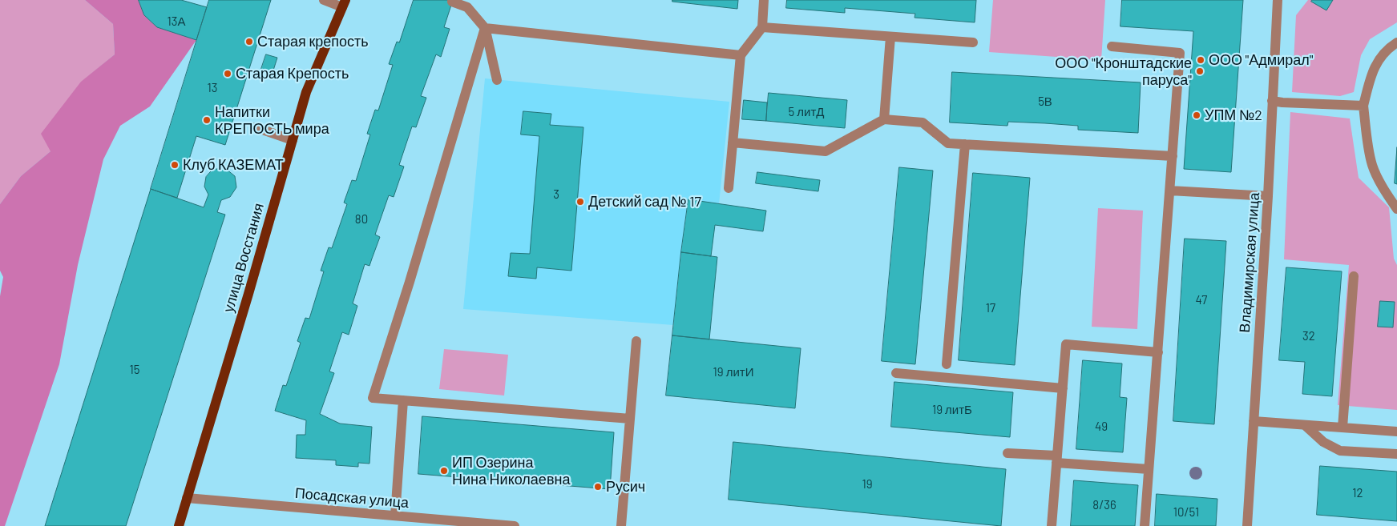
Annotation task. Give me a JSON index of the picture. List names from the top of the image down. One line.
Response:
{"streets":{"main road":["улица Восстания"],"street":["Владимирская улица","Посадская улица"]},"crossings":[["улица Восстания","Посадская улица"]],"places":["Старая крепость","ООО \"Адмирал\"","ООО \"Кронштадские паруса\"","Старая Крепость","УПМ №2","Напитки КРЕПОСТЬ мира","Клуб КАЗЕМАТ","Детский сад № 17","ИП Озерина Нина Николаевна","Русич"],"house_numbers":["13А","13","5В","5 литД","3","80","47","17","32","15","19 литИ","19 литБ","49","19","12","8/36","10/51"]}
